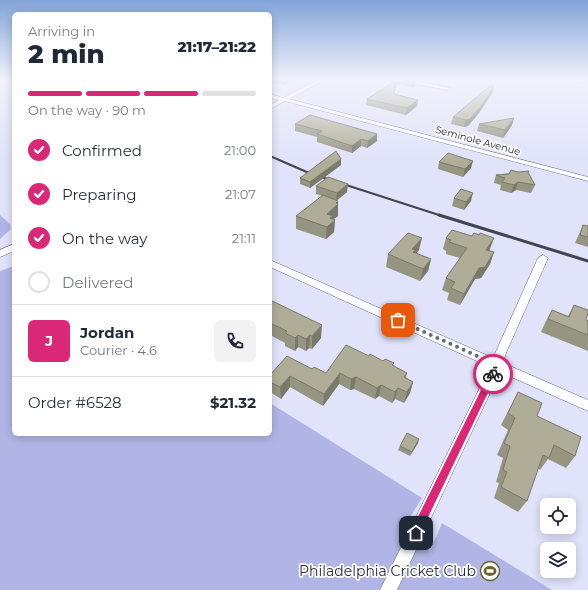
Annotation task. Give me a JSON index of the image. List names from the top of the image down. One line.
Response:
{"streets":{"street":["Seminole Avenue"]},"places":{"sports":["Philadelphia Cricket Club"]},"page":{"heading":["2 min","Arriving in","21:17–21:22"],"panel":["Jordan","Courier · 4.6","Order #6528","$21.32"],"bar":"On the way · 90 m","list":[["Confirmed","21:00"],["Preparing","21:07"],["On the way","21:11"],"Delivered"],"round":"J"}}
